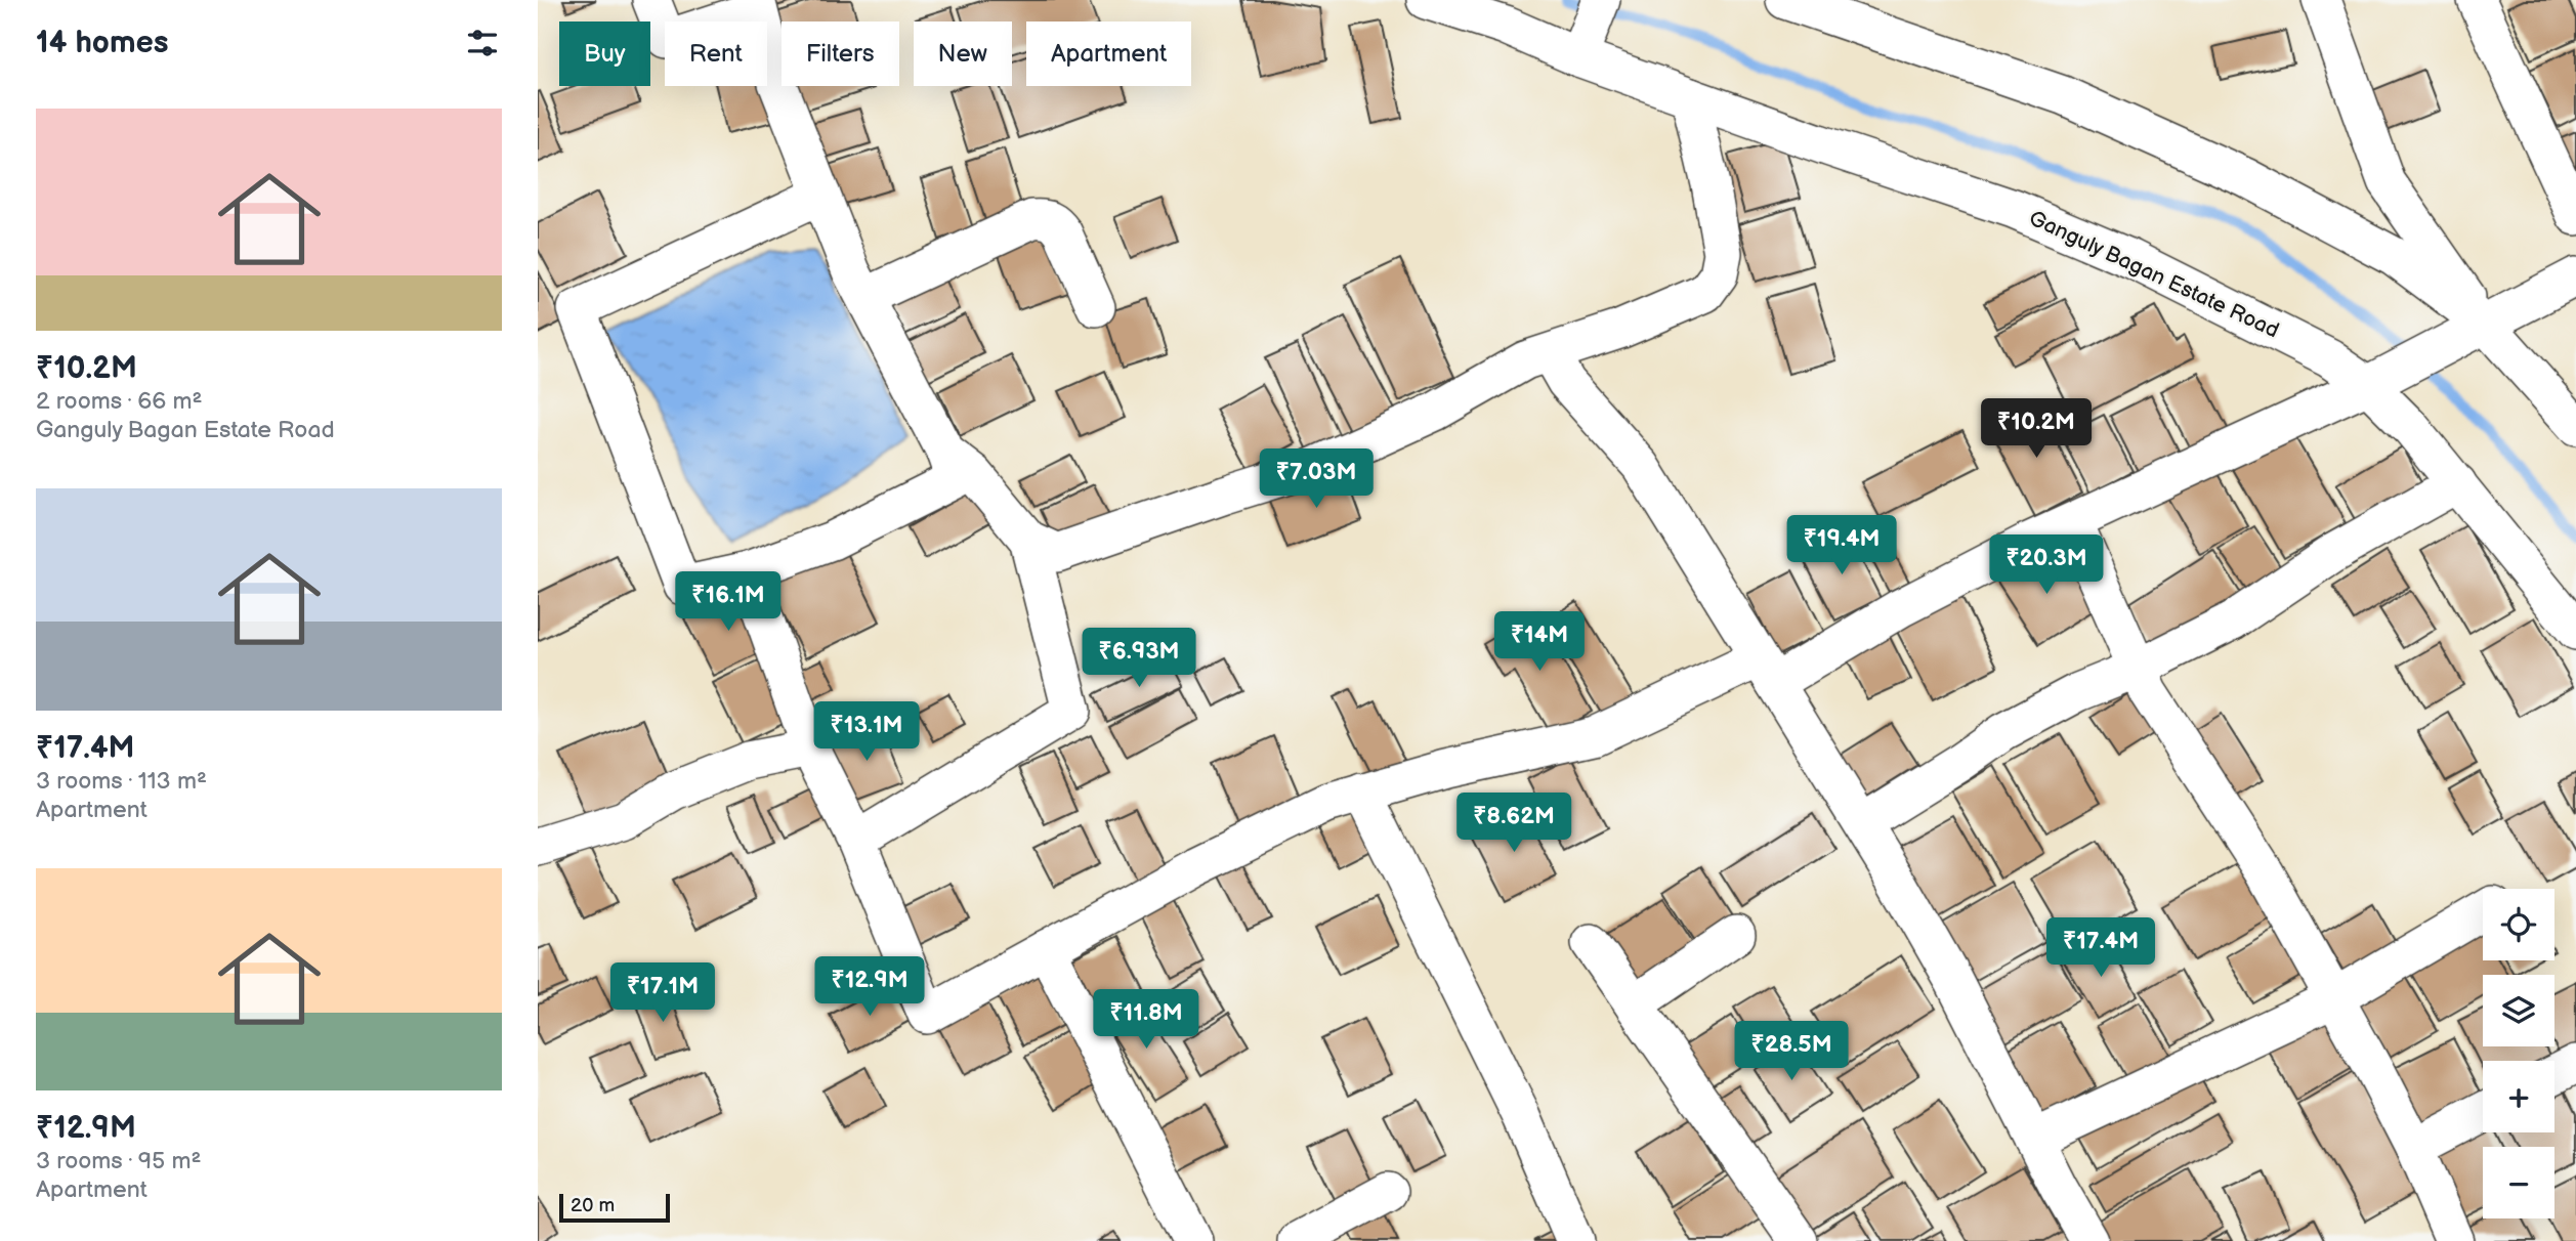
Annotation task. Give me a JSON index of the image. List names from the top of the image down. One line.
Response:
{"streets":{"street":["Ganguly Bagan Estate Road"]},"scale_bar":"20 m","page":{"heading":"14 homes","chip":["Buy","Rent","Filters","New","Apartment"],"list":[{"name":"₹10.2M","note":"2 rooms · 66 m² · Ganguly Bagan Estate Road"},{"name":"₹17.4M","note":"3 rooms · 113 m² · Apartment"},{"name":"₹12.9M","note":"3 rooms · 95 m² · Apartment"}],"price":["₹10.2M","₹7.03M","₹19.4M","₹20.3M","₹16.1M","₹14M","₹6.93M","₹13.1M","₹8.62M","₹17.4M","₹12.9M","₹17.1M","₹11.8M","₹28.5M"],"map_buttons":["+","−"],"scale":"20 m"}}
